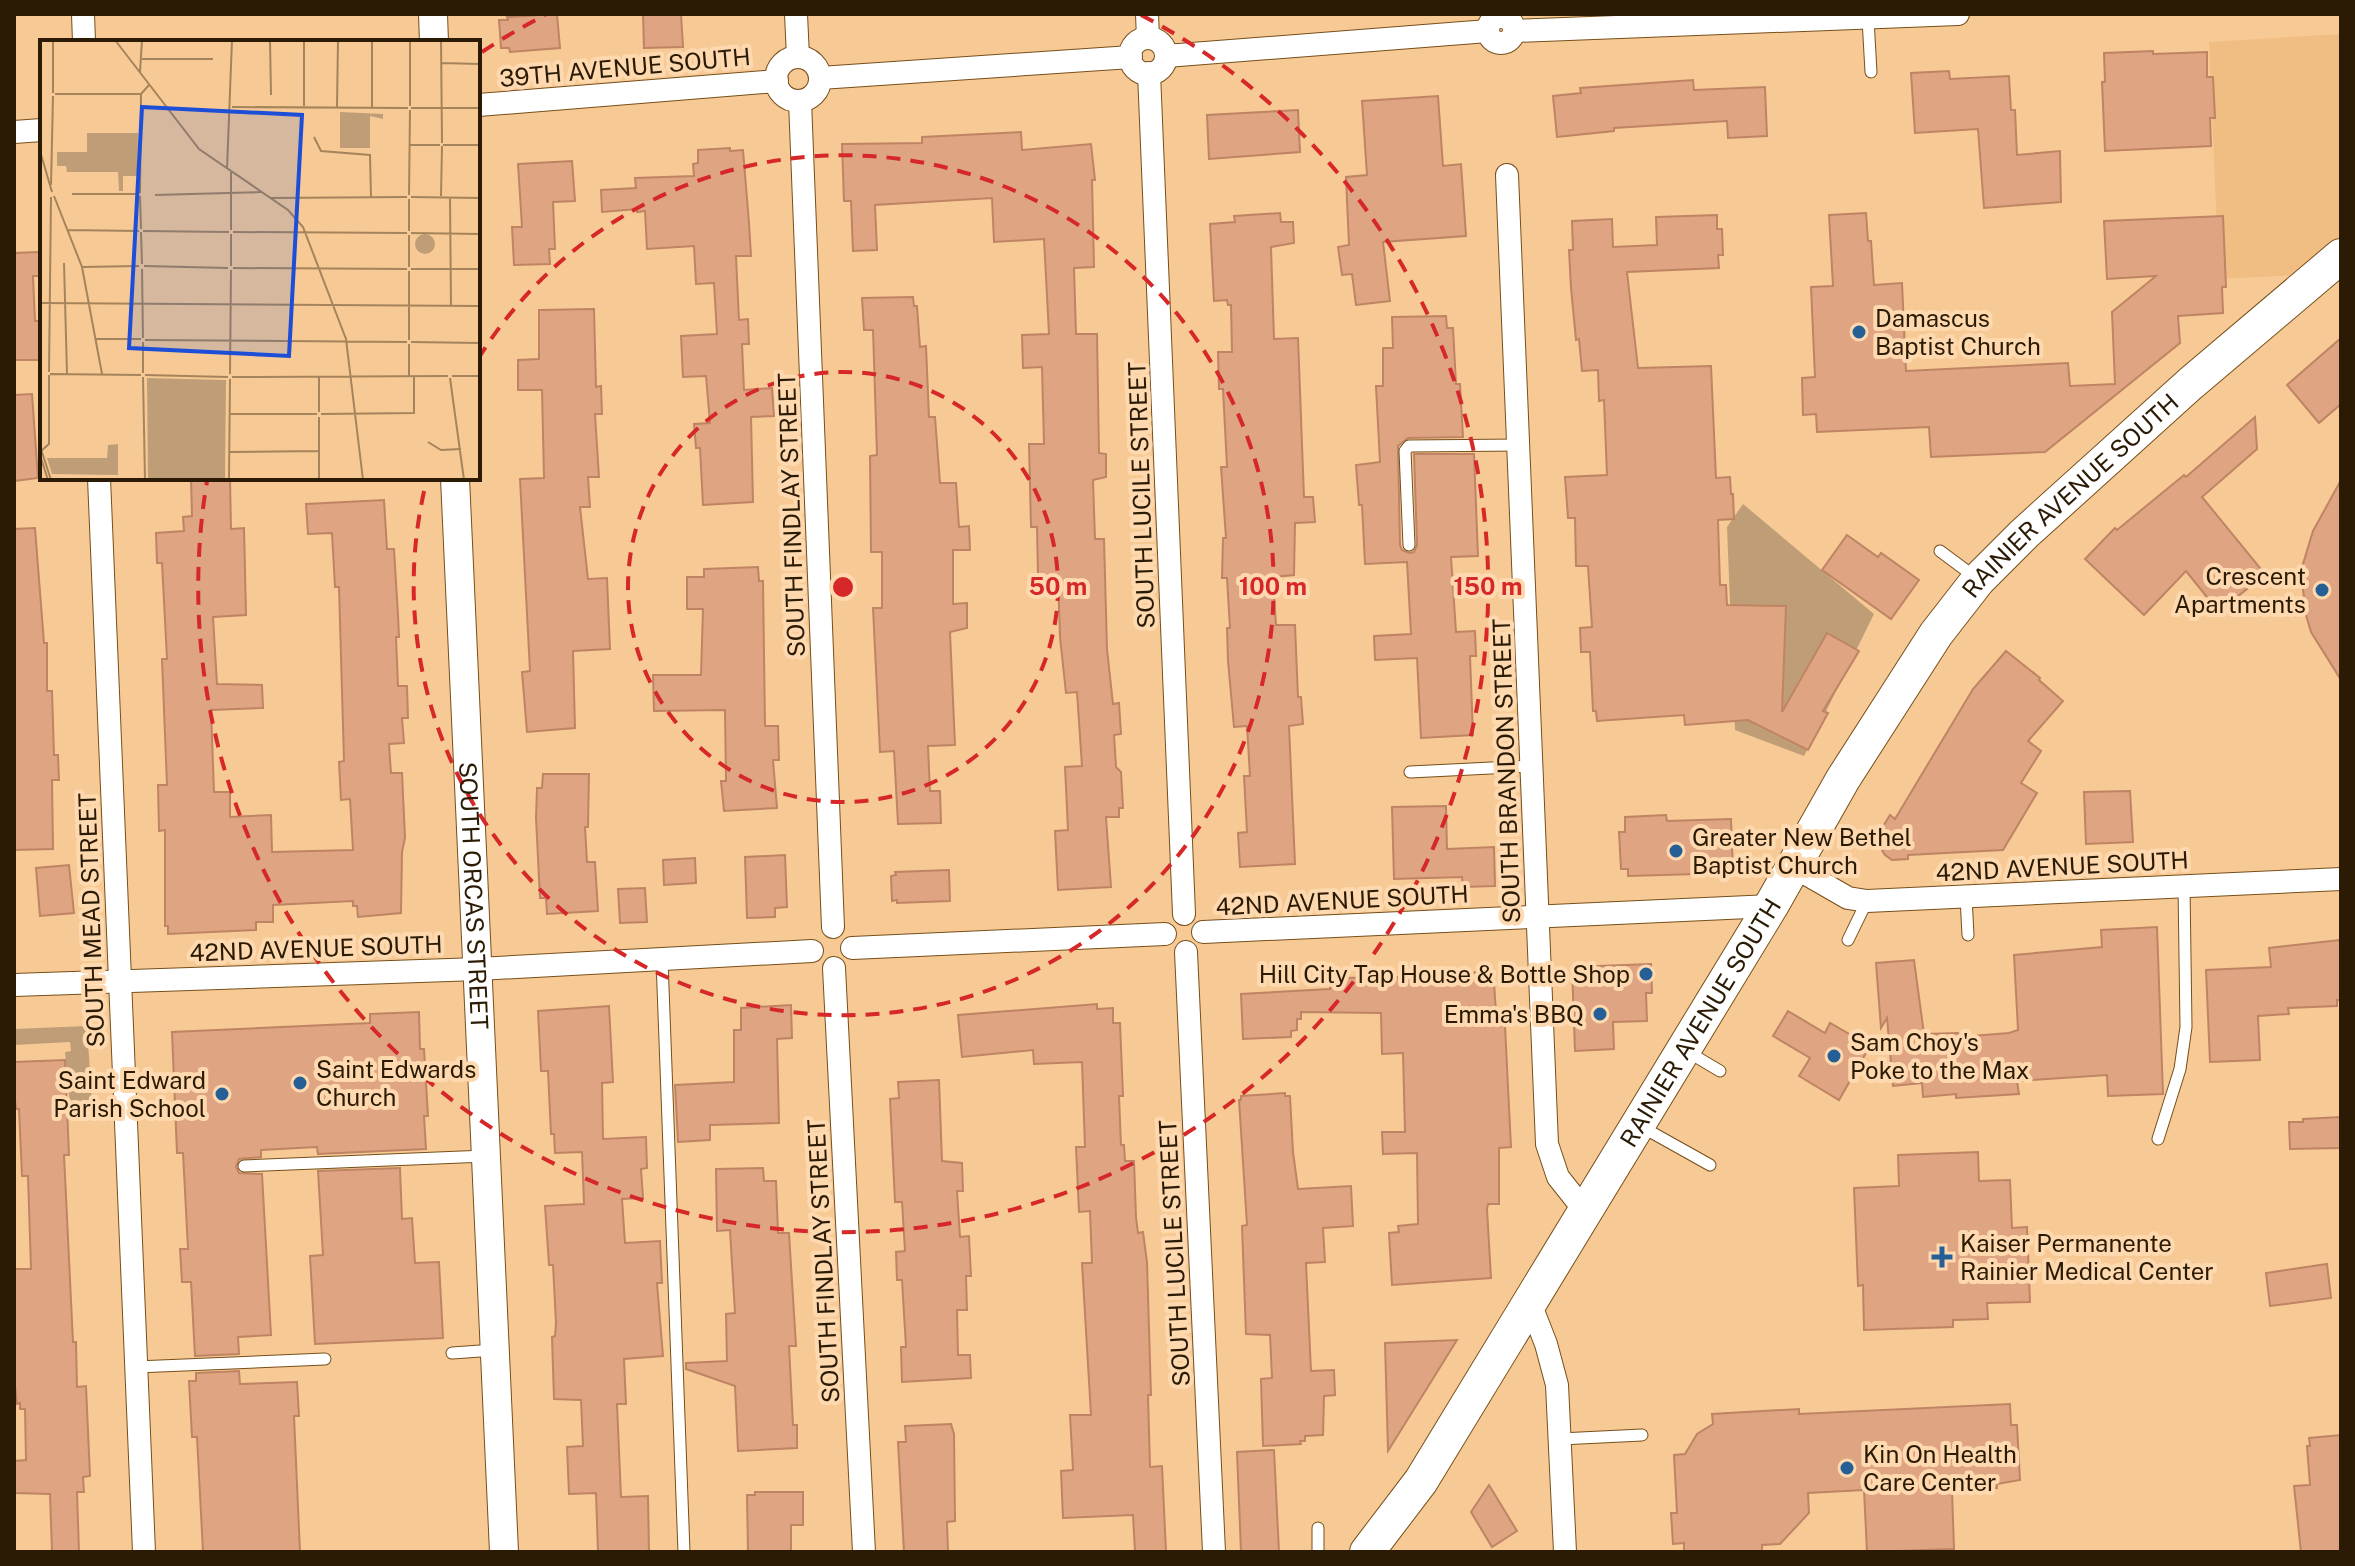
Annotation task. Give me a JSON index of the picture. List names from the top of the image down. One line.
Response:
{"streets":{"main road":["RAINIER AVENUE SOUTH"],"street":["39TH AVENUE SOUTH","SOUTH LUCILE STREET","SOUTH FINDLAY STREET","SOUTH BRANDON STREET","42ND AVENUE SOUTH","SOUTH ORCAS STREET","SOUTH MEAD STREET"]},"crossings":[["39TH AVENUE SOUTH","SOUTH FINDLAY STREET"],["SOUTH LUCILE STREET","42ND AVENUE SOUTH"],["RAINIER AVENUE SOUTH","SOUTH BRANDON STREET"],["RAINIER AVENUE SOUTH","42ND AVENUE SOUTH"],["SOUTH FINDLAY STREET","42ND AVENUE SOUTH"],["SOUTH BRANDON STREET","42ND AVENUE SOUTH"],["42ND AVENUE SOUTH","SOUTH ORCAS STREET"],["42ND AVENUE SOUTH","SOUTH MEAD STREET"]],"places":{"other":["Damascus Baptist Church","Crescent Apartments","Greater New Bethel Baptist Church","Hill City Tap House & Bottle Shop","Emma's BBQ","Sam Choy's Poke to the Max","Saint Edwards Church","Saint Edward Parish School","Kin On Health Care Center"],"health":["Kaiser Permanente Rainier Medical Center"]},"rings":["50 m","100 m","150 m"]}
